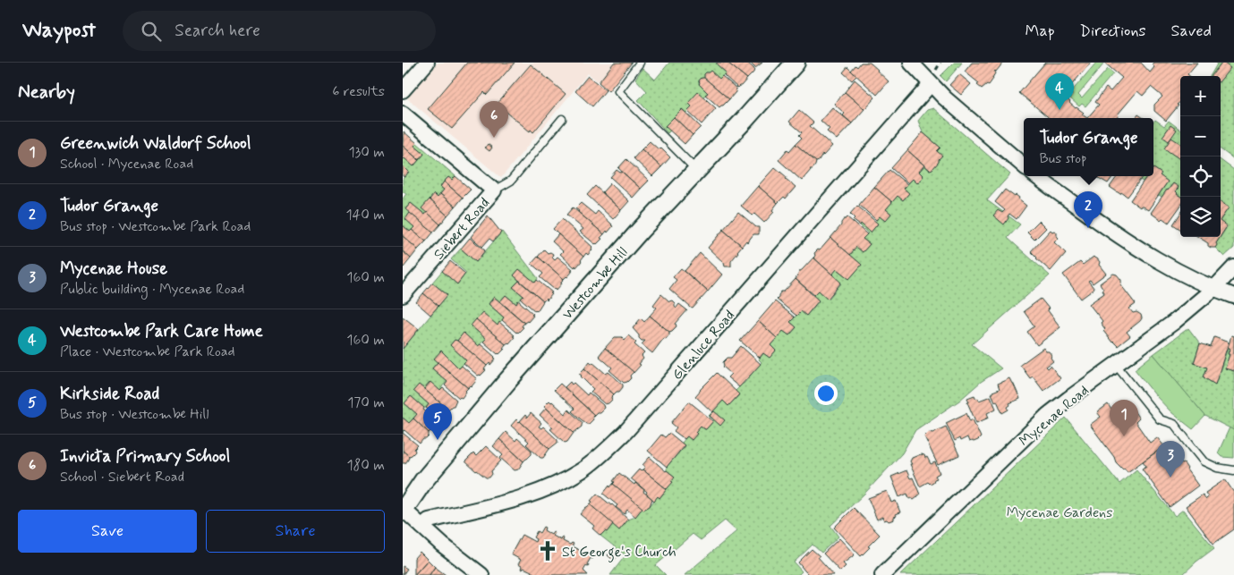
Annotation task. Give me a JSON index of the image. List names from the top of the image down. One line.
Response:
{"streets":{"street":["Siebert Road","Westcombe Hill","Glenluce Road","Mycenae Road"]},"parks":["Mycenae Gardens"],"places":{"church":["St George's Church"]},"page":{"header":"Waypost","search":"Search here","nav":["Map","Directions","Saved"],"heading":["Nearby","6 results"],"pins":["4","6","2","1","5","3"],"map_buttons":["+","−"],"popup":["Tudor Grange","Bus stop"],"list":[{"mark":"1","name":"Greenwich Waldorf School","note":"School · Mycenae Road","value":"130 m"},{"mark":"2","name":"Tudor Grange","note":"Bus stop · Westcombe Park Road","value":"140 m"},{"mark":"3","name":"Mycenae House","note":"Public building · Mycenae Road","value":"160 m"},{"mark":"4","name":"Westcombe Park Care Home","note":"Place · Westcombe Park Road","value":"160 m"},{"mark":"5","name":"Kirkside Road","note":"Bus stop · Westcombe Hill","value":"170 m"},{"mark":"6","name":"Invicta Primary School","note":"School · Siebert Road","value":"180 m"}],"buttons":["Save","Share"]}}
